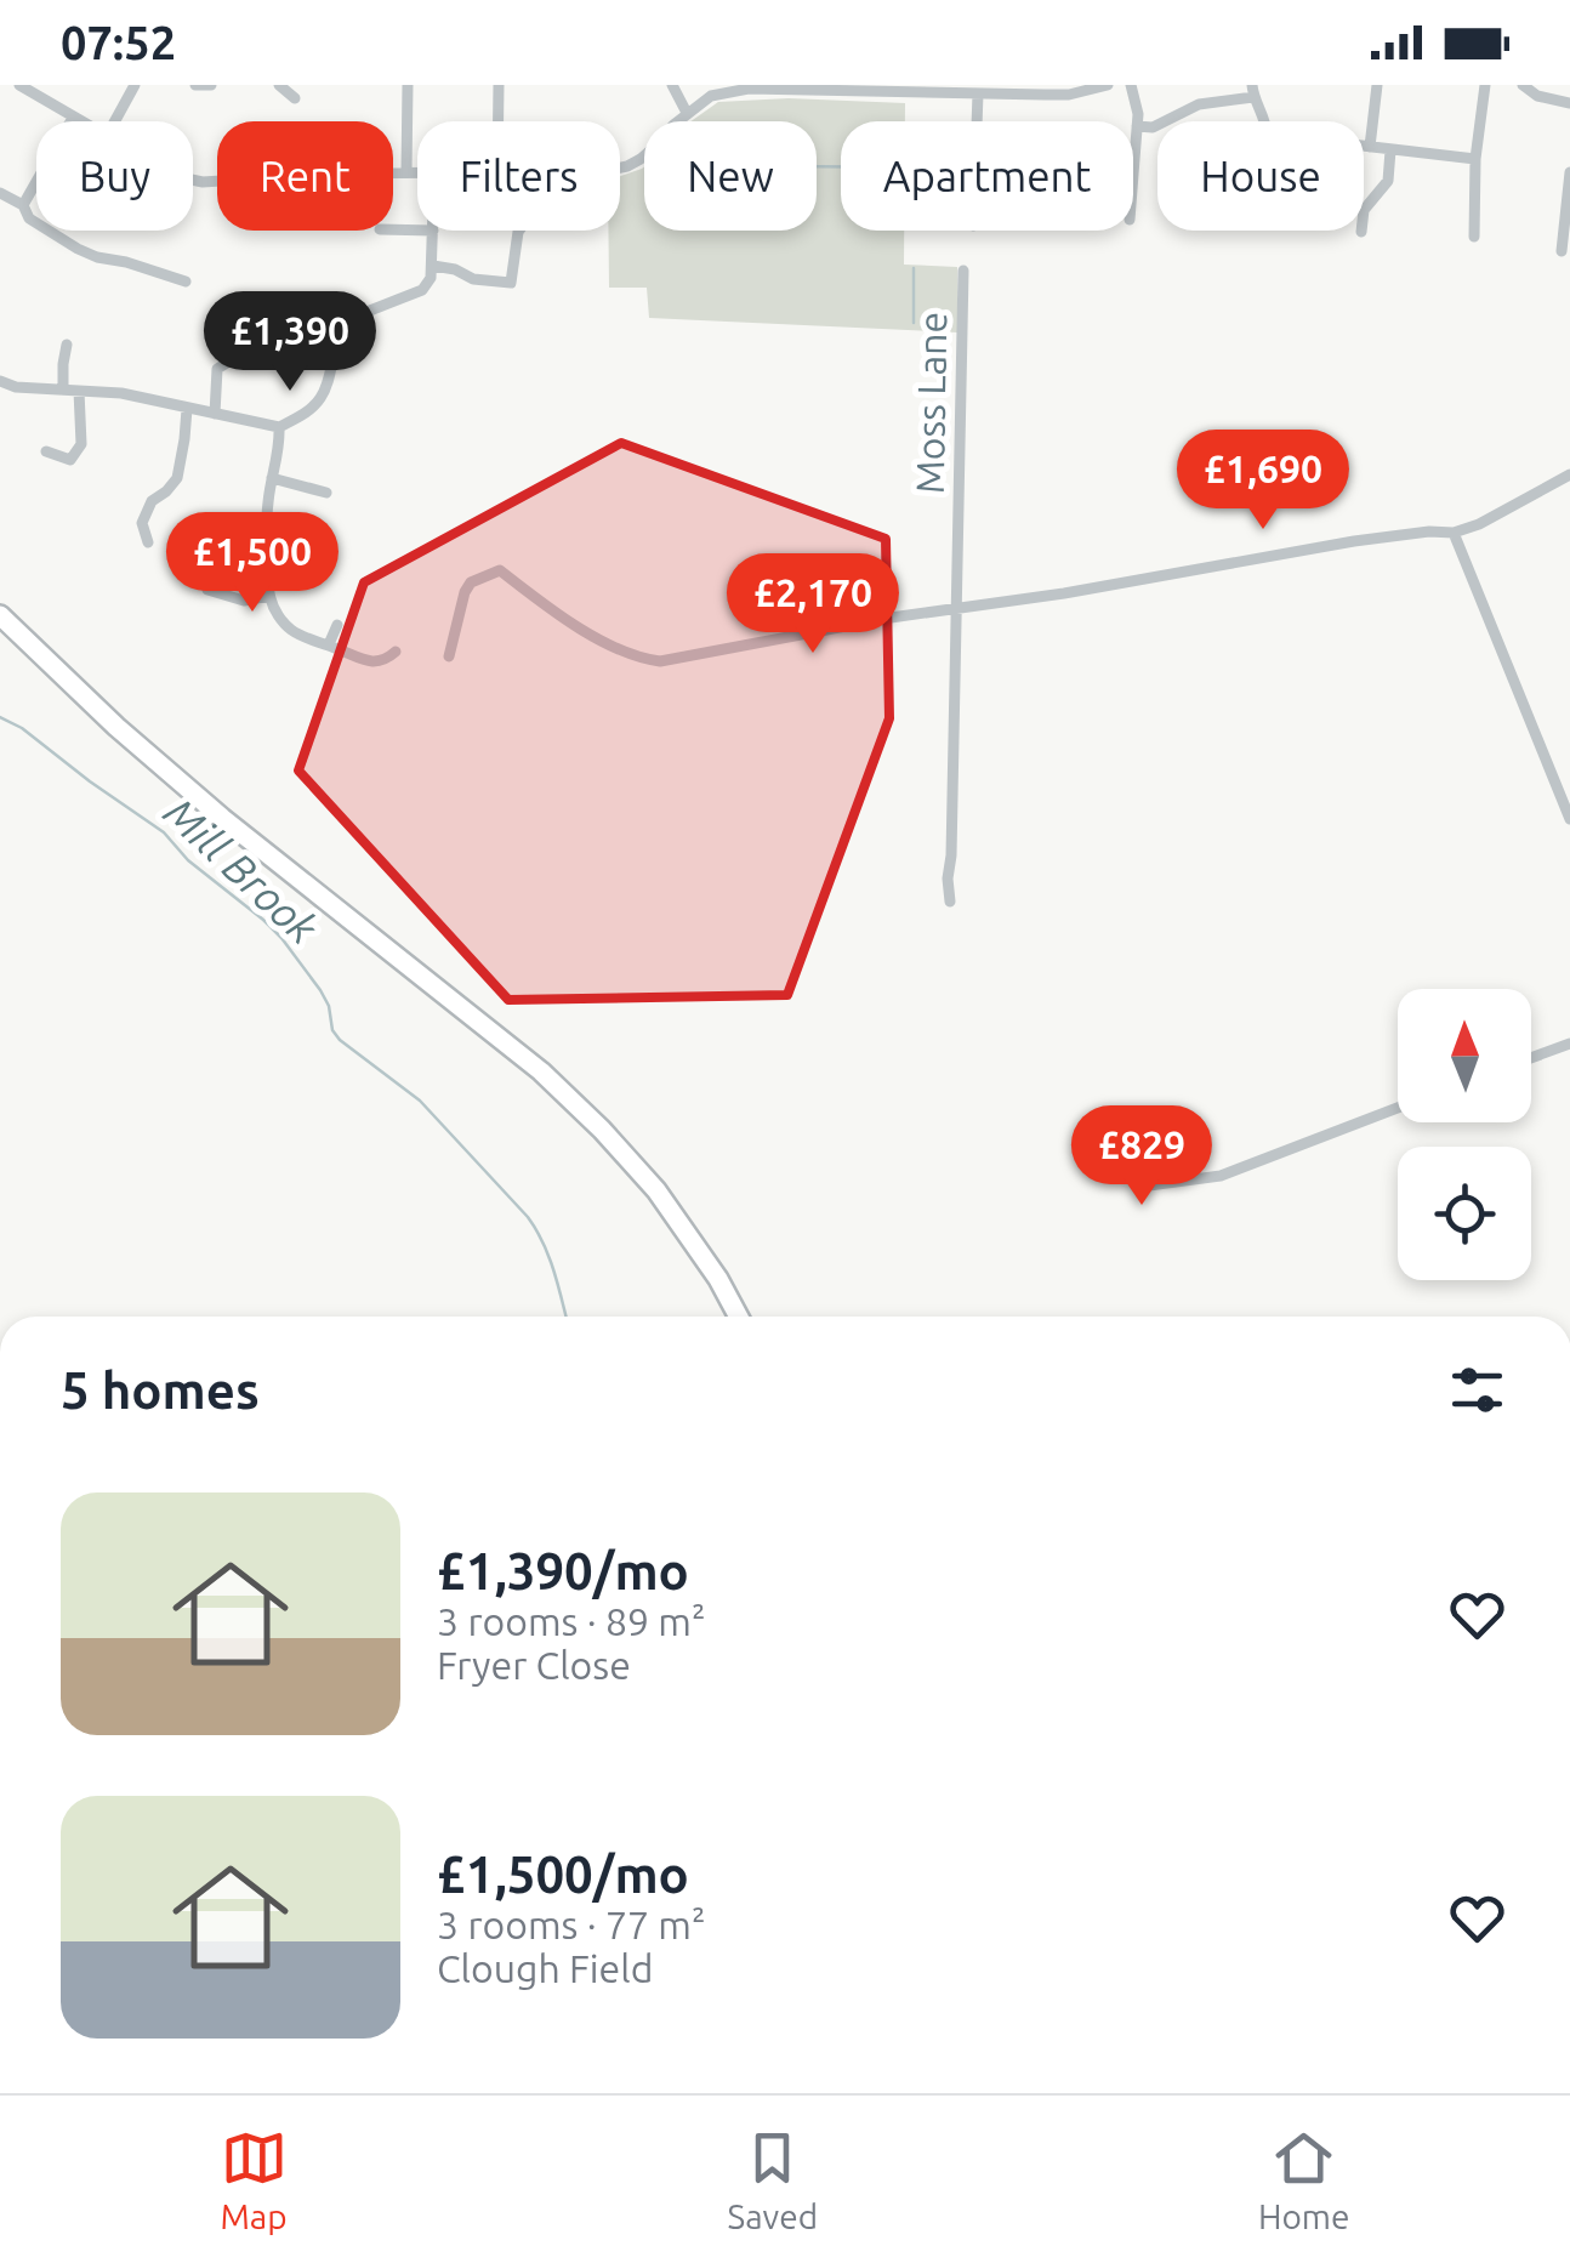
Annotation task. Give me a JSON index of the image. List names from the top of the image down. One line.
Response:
{"streets":{"street":["Moss Lane"]},"water":["Mill Brook"],"north":"top","page":{"status":"07:52","chip":["Buy","Rent","Filters","New","Apartment","House"],"price":["£1,390","£1,690","£1,500","£2,170","£829"],"heading":"5 homes","list":[{"name":"£1,390/mo","note":"3 rooms · 89 m² · Fryer Close"},{"name":"£1,500/mo","note":"3 rooms · 77 m² · Clough Field"}],"tabs":["Map","Saved","Home"]}}
